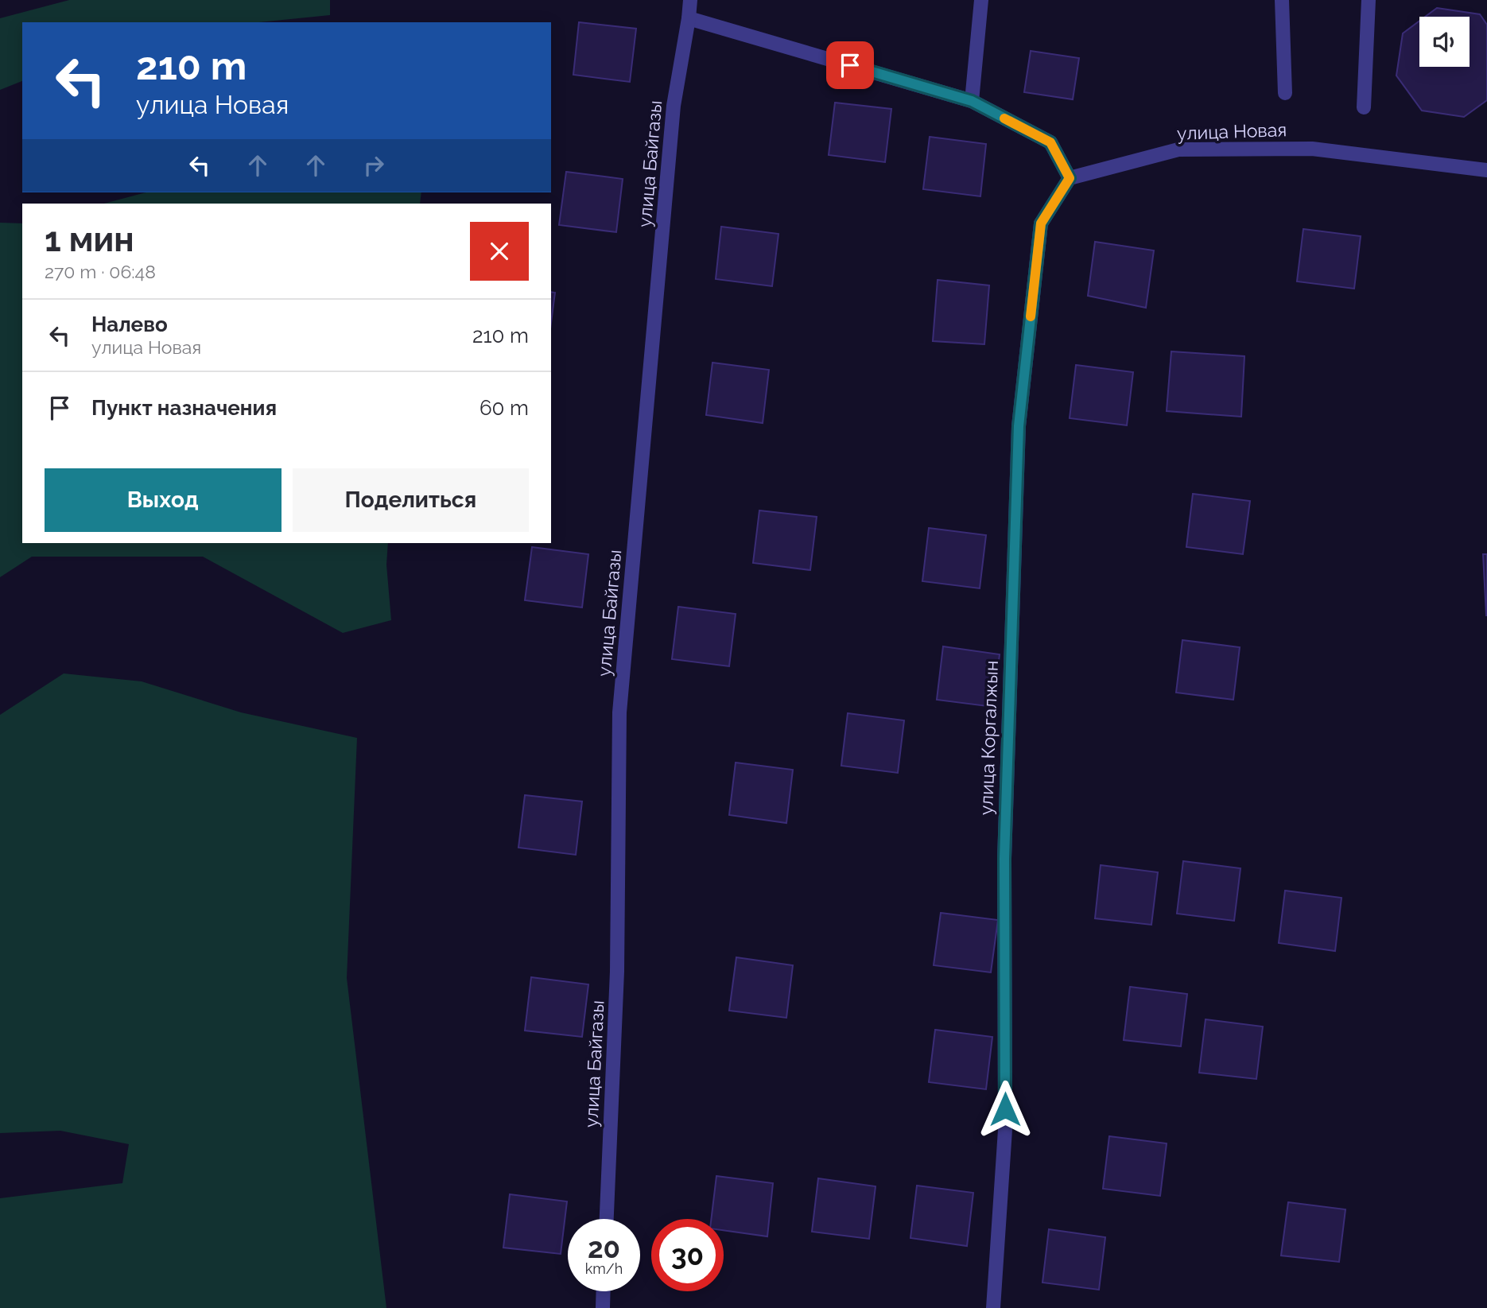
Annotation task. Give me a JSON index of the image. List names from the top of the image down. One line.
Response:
{"streets":{"street":["улица Новая","улица Байгазы","улица Коргалжын"]},"crossings":[["улица Новая","улица Коргалжын"]],"page":{"turn":["210 m","улица Новая"],"heading":["1 мин","270 m · 06:48"],"list":[{"name":"Налево","note":"улица Новая","value":"210 m"},{"name":"Пункт назначения","value":"60 m"}],"buttons":["Выход","Поделиться"],"speed":"20 km/h","limit":"30"}}
